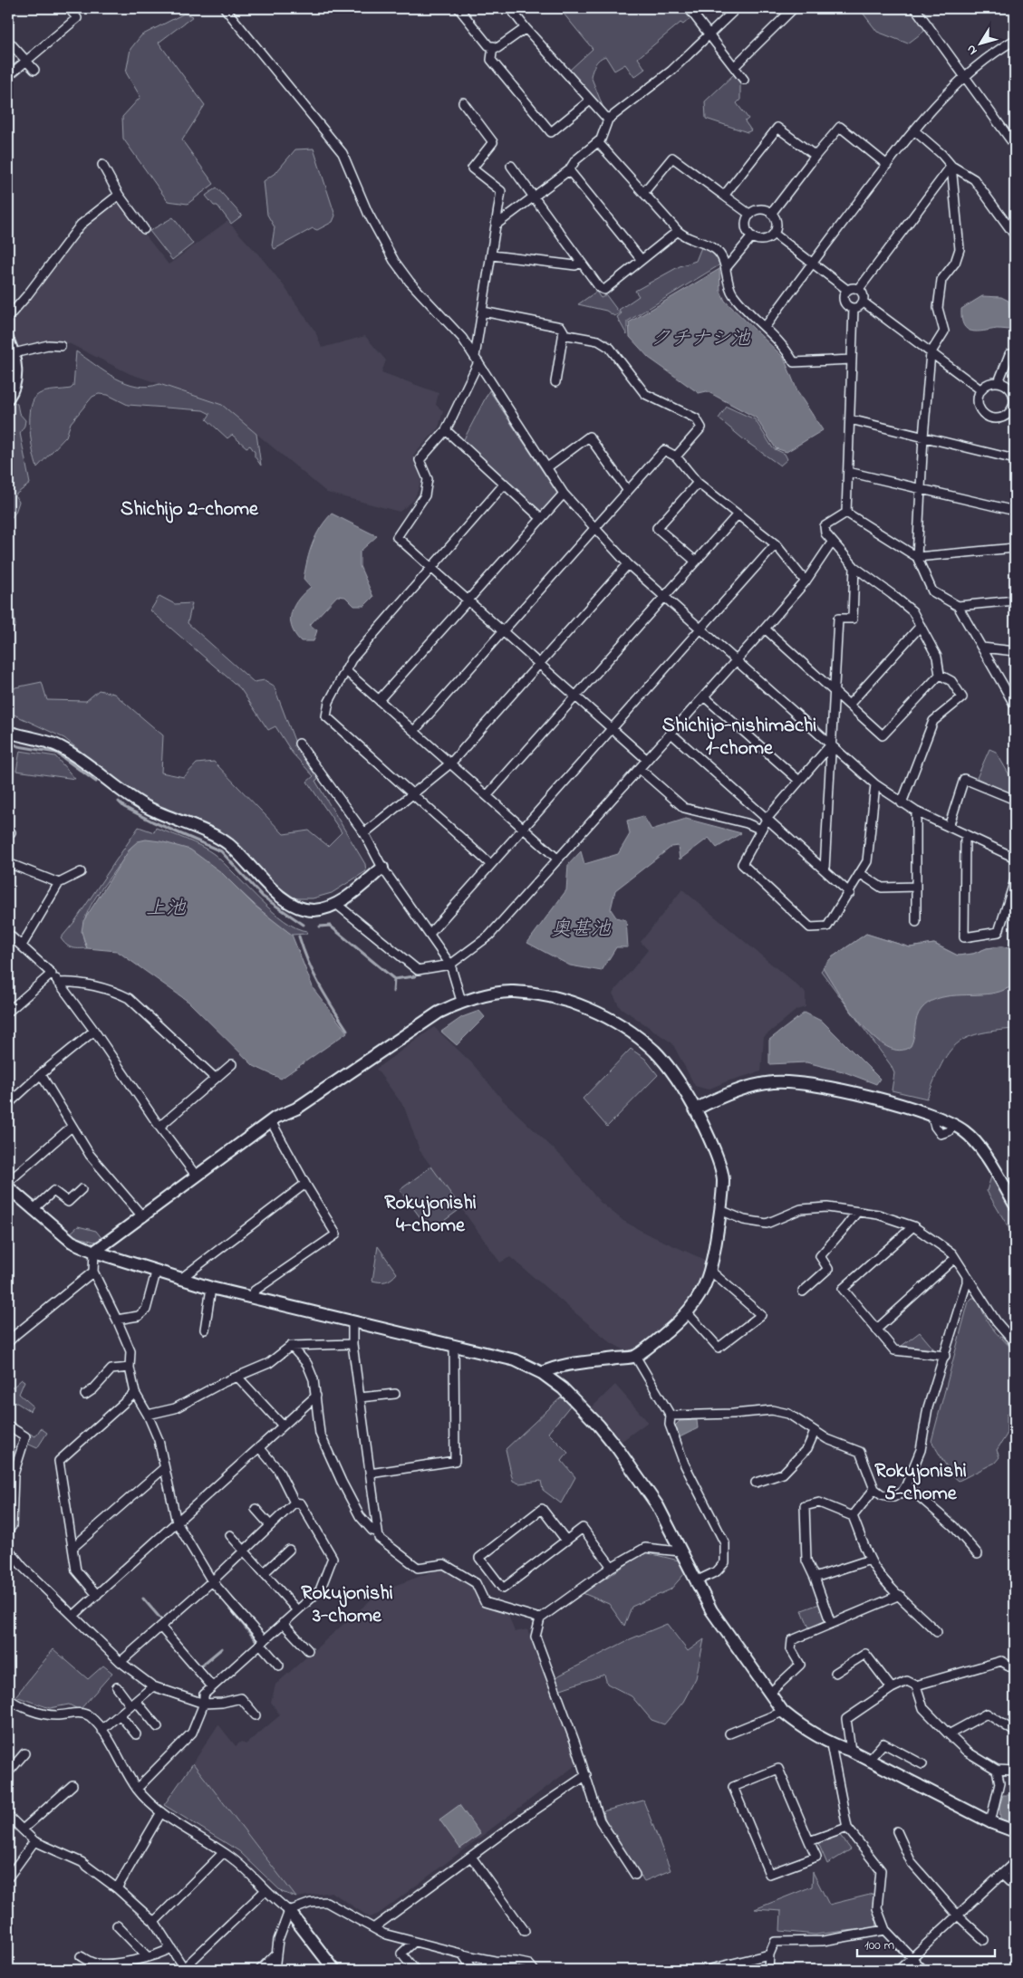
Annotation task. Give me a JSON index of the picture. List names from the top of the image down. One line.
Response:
{"districts":["Shichijo 2-chome","Shichijo-nishimachi 1-chome","Rokujonishi 4-chome","Rokujonishi 5-chome","Rokujonishi 3-chome"],"water":["クチナシ池","上池","奥甚池"],"scale_bar":"100 m","north":"bottom left"}
